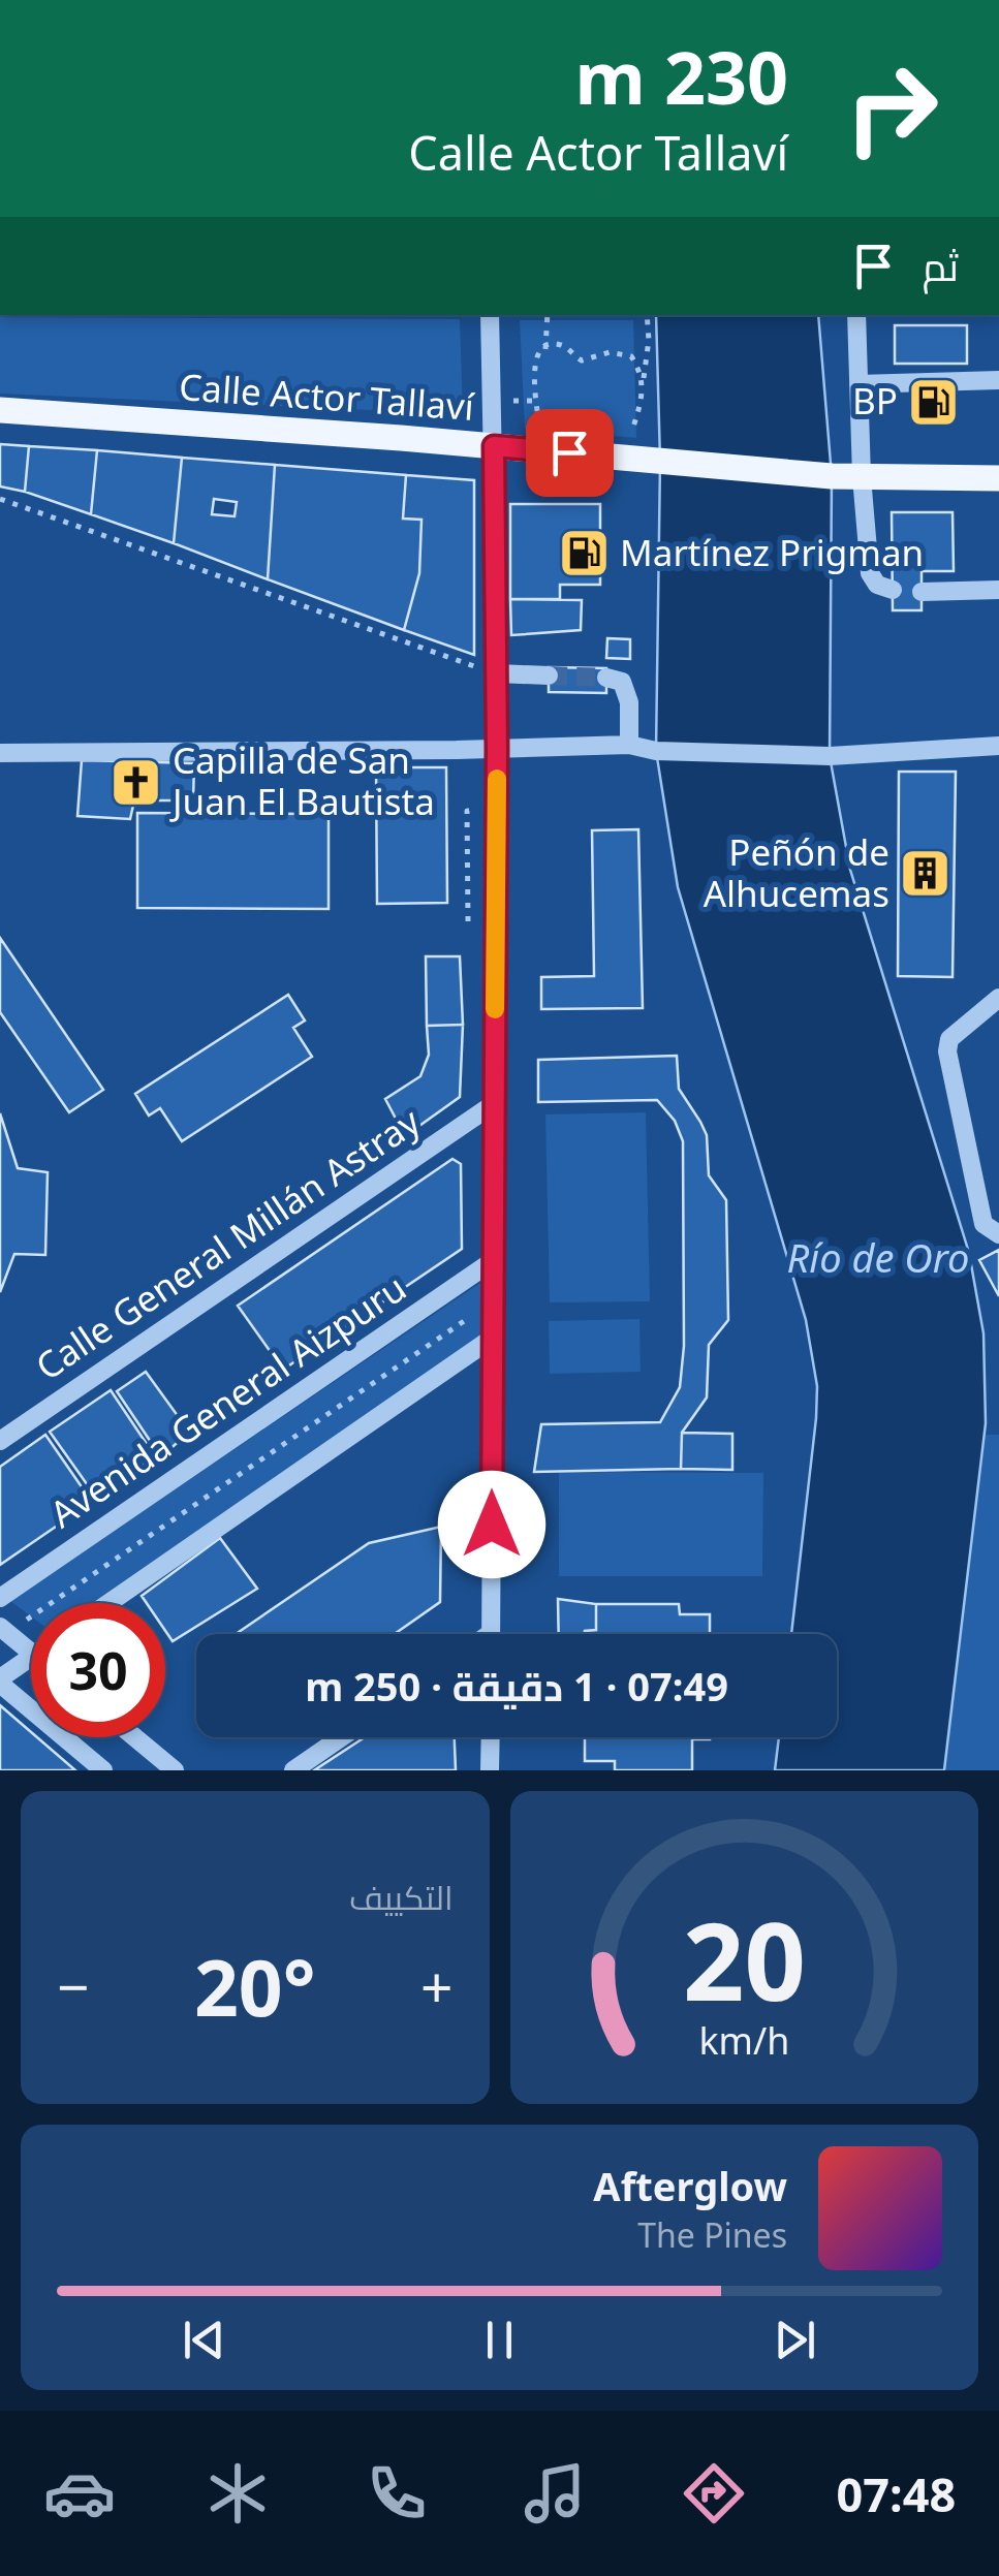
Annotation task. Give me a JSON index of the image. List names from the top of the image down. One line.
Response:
{"streets":{"main road":["Calle Actor Tallaví"],"street":["Calle General Millán Astray","Avenida General Aizpuru"]},"water":["Río de Oro"],"places":{"fuel station":["BP","Martínez Prigman"],"church":["Capilla de San Juan El Bautista"],"building":["Peñón de Alhucemas"]},"page":{"turn":["230 m","Calle Actor Tallaví"],"then":"ثم","limit":"30","trip":"07:49 · 1 دقيقة · 250 m","tile":"التكييف","heat":["−","20°","+"],"song":["Afterglow","The Pines"],"tabs":"07:48","gauge":["20","km/h"]}}
